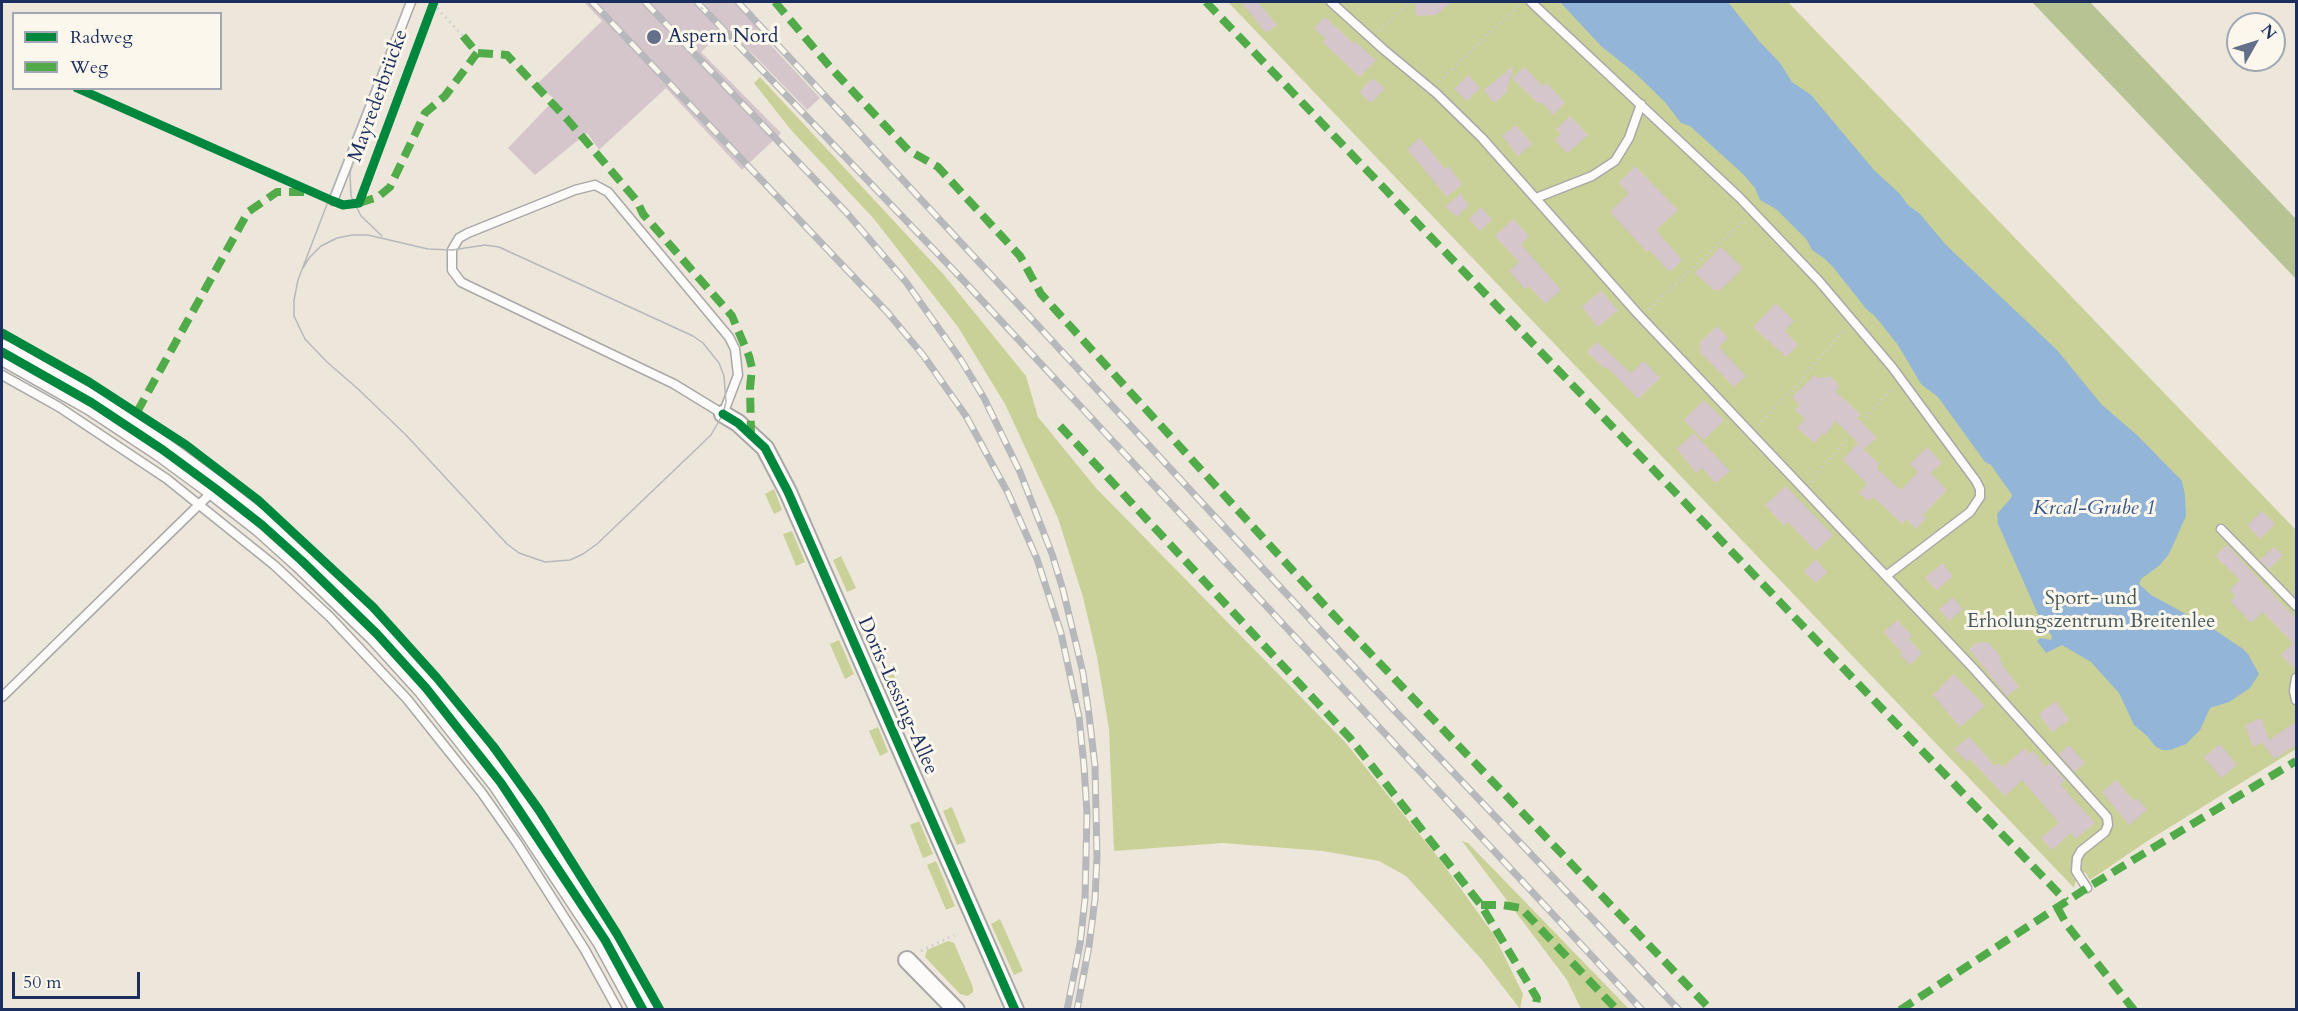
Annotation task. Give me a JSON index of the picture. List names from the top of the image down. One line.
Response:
{"streets":{"street":["Doris-Lessing-Allee"],"cycle path":["Mayrederbrücke"]},"water":["Krcal-Grube 1"],"parks":["Sport- und Erholungszentrum Breitenlee"],"places":["Aspern Nord"],"legend":["Radweg","Weg"],"scale_bar":"50 m","north":"top right"}
